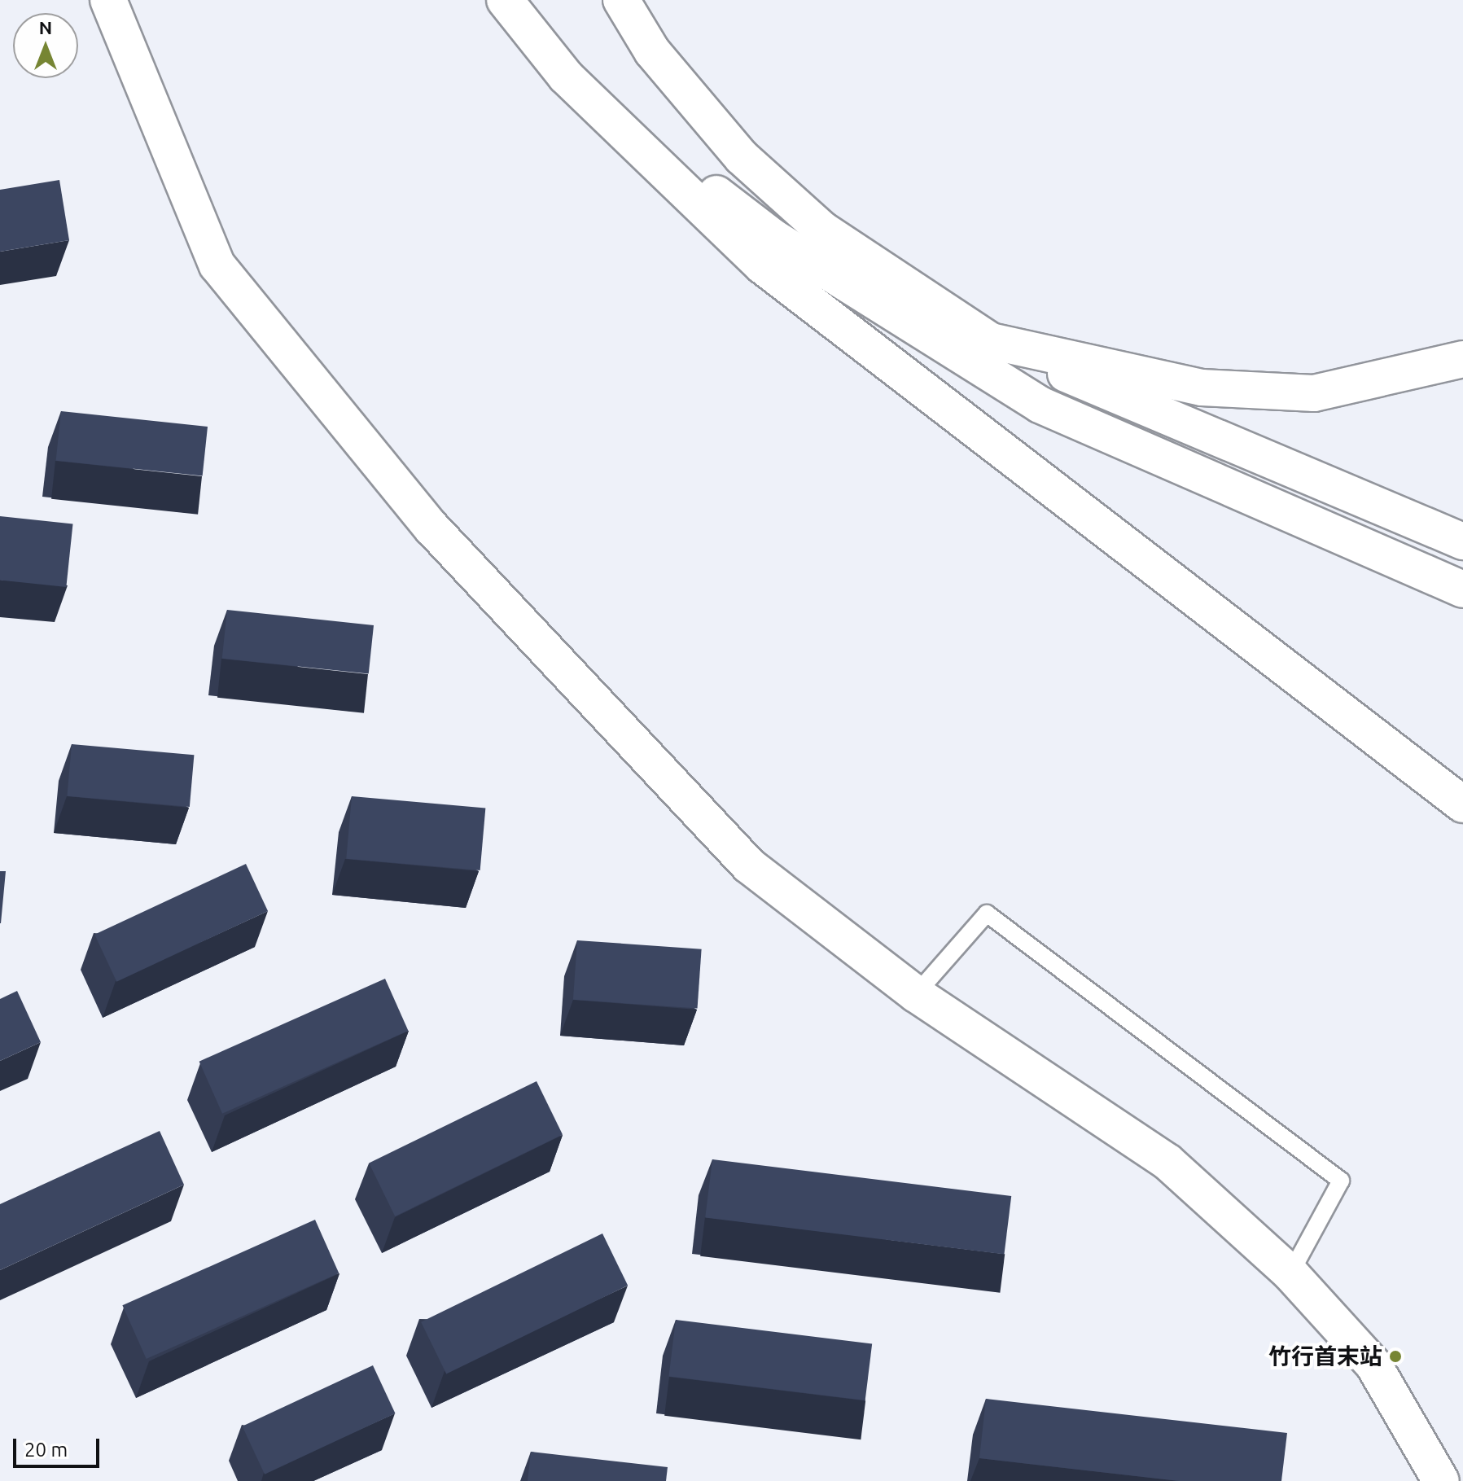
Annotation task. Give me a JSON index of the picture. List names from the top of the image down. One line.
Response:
{"places":["竹行首末站"],"scale_bar":"20 m","north":"top"}
